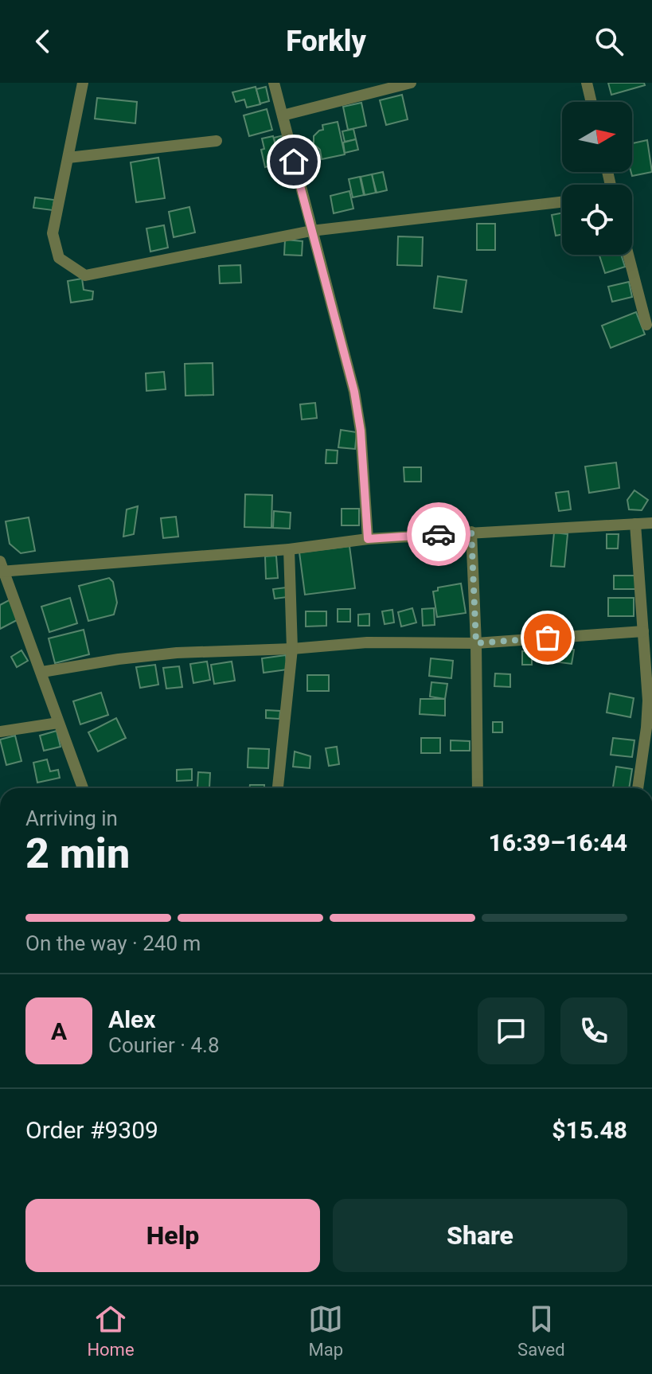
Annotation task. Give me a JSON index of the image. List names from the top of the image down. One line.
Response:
{"north":"right","page":{"header":"Forkly","heading":["2 min","Arriving in","16:39–16:44"],"panel":["Alex","Courier · 4.8","Order #9309","$15.48"],"bar":"On the way · 240 m","round":"A","buttons":["Help","Share"],"tabs":["Home","Map","Saved"]}}
